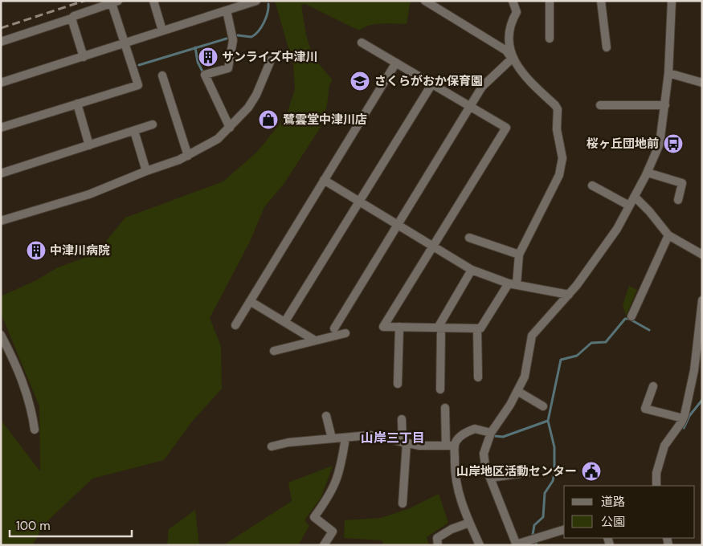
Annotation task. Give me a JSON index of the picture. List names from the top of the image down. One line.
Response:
{"districts":["山岸三丁目"],"places":{"building":["サンライズ中津川","中津川病院"],"school or university":["さくらがおか保育園"],"shop":["鷺雲堂中津川店"],"bus stop":["桜ヶ丘団地前"],"public building":["山岸地区活動センター"]},"legend":["道路","公園"],"scale_bar":"100 m"}
